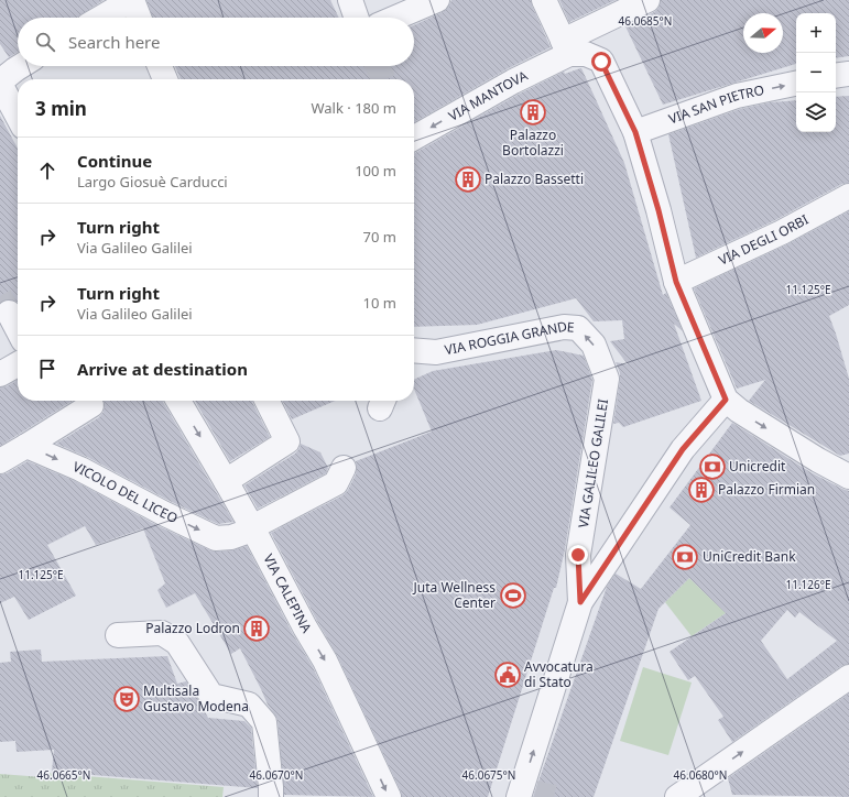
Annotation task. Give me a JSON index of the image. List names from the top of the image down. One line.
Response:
{"streets":{"street":["VIA MANTOVA","VIA SAN PIETRO","VIA DEGLI ORBI","VIA ROGGIA GRANDE","VIA GALILEO GALILEI","VICOLO DEL LICEO","VIA CALEPINA"]},"crossings":[["VIA ROGGIA GRANDE","VIA GALILEO GALILEI"],["VICOLO DEL LICEO","VIA CALEPINA"]],"one_way":["VIA MANTOVA","VIA SAN PIETRO","VIA ROGGIA GRANDE","VICOLO DEL LICEO","VIA CALEPINA"],"places":{"building":["Palazzo Bortolazzi","Palazzo Bassetti","Palazzo Firmian","Palazzo Lodron"],"bank":["Unicredit","UniCredit Bank"],"sports":["Juta Wellness Center"],"public building":["Avvocatura di Stato"],"theatre":["Multisala Gustavo Modena"]},"north":"right","page":{"map_buttons":["+","−"],"search":"Search here","heading":["3 min","Walk · 180 m"],"list":[["Continue","Largo Giosuè Carducci","100 m"],["Turn right","Via Galileo Galilei","70 m"],["Turn right","Via Galileo Galilei","10 m"],"Arrive at destination"]},"coordinates":["46.0685°N","11.125°E","11.126°E","46.0665°N","46.0670°N","46.0675°N","46.0680°N"]}
